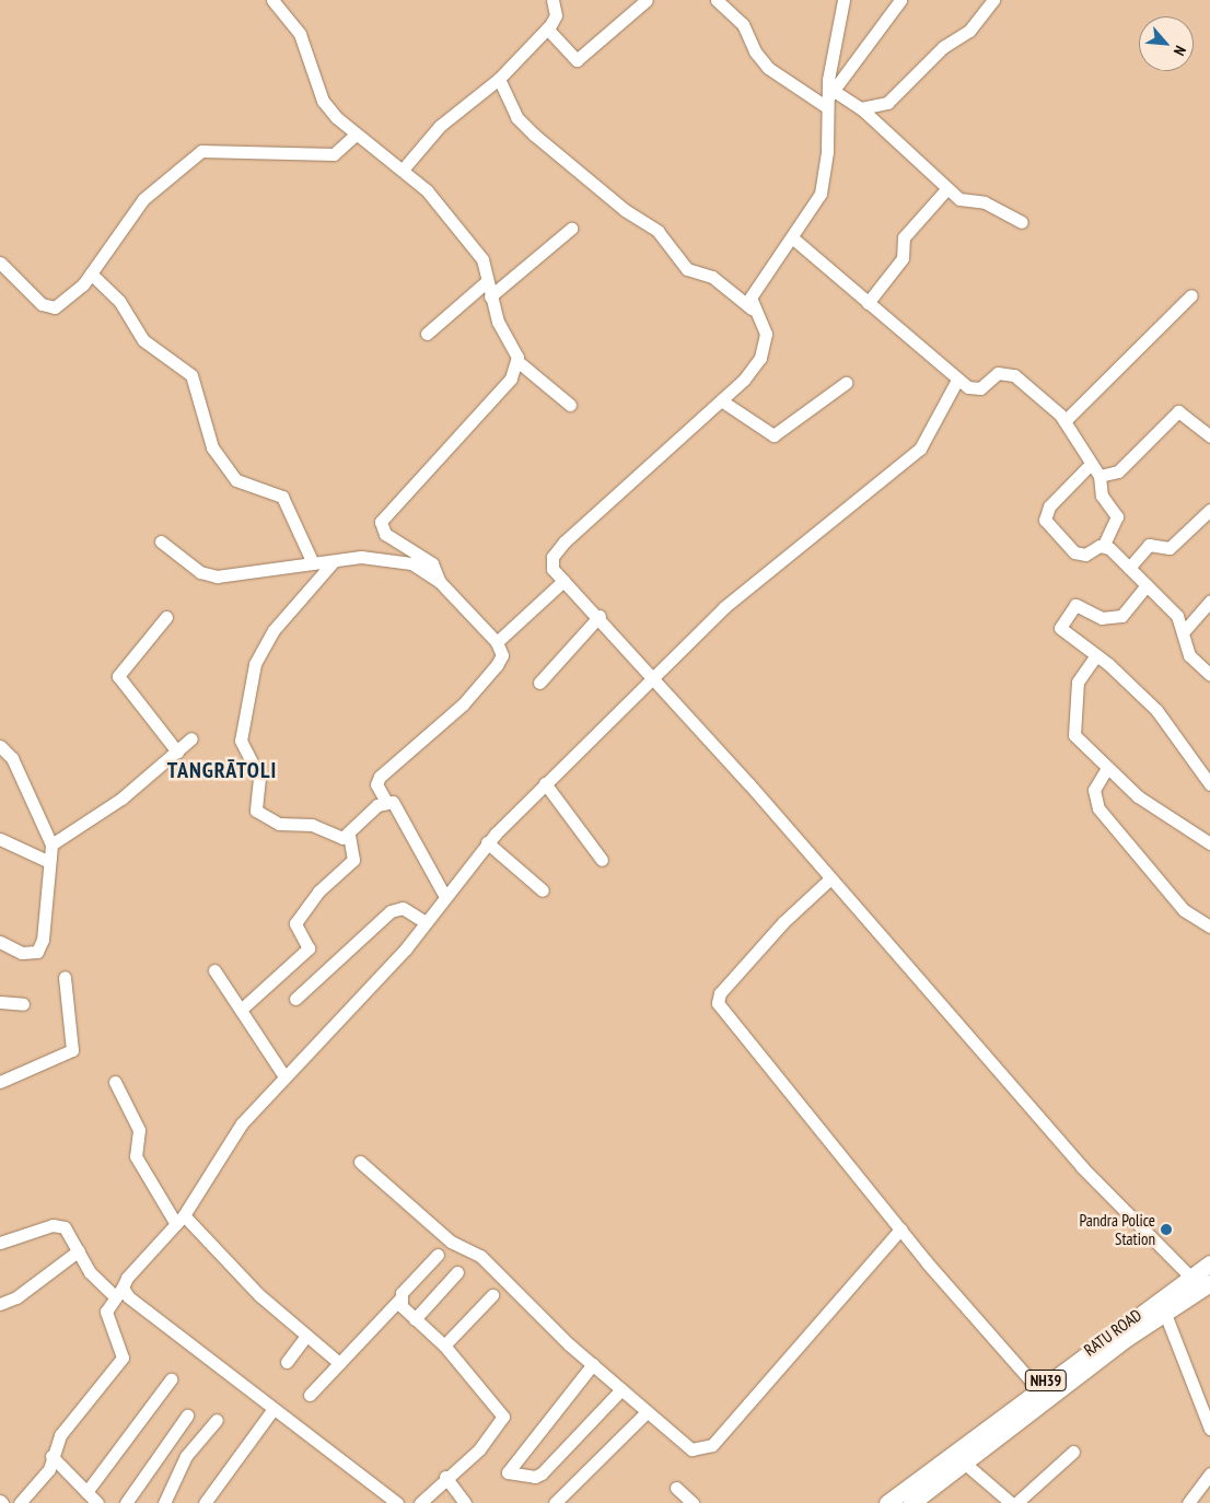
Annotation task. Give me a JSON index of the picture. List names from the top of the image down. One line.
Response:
{"streets":{"main road":["RATU ROAD","NH39"]},"districts":["TANGRĀTOLI"],"places":["Pandra Police Station"],"north":"bottom right"}
